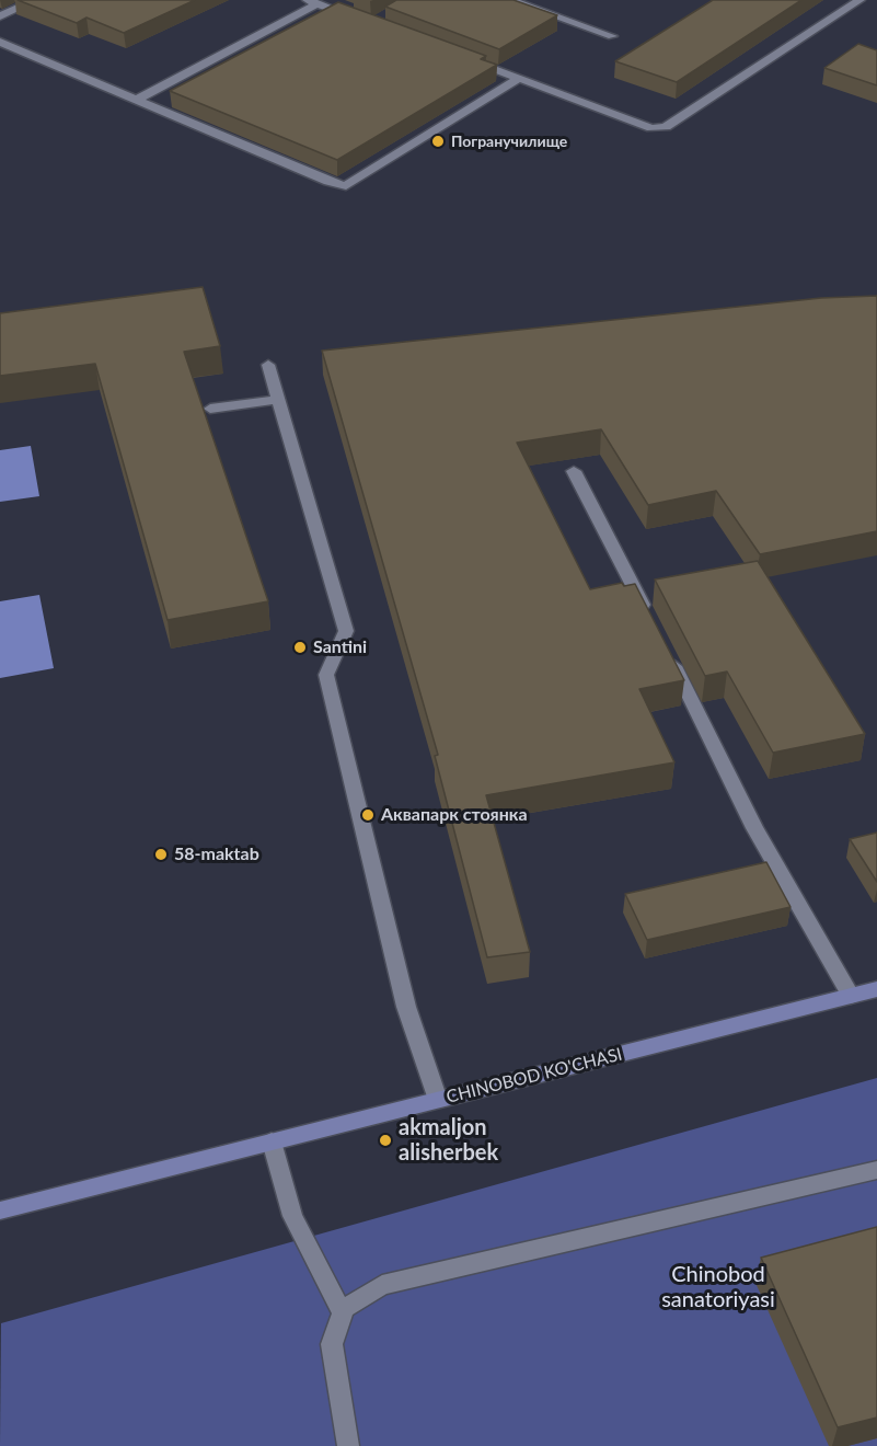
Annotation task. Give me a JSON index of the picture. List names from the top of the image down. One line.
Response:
{"streets":{"main road":["CHINOBOD KO'CHASI"]},"parks":["Chinobod sanatoriyasi"],"places":["Погранучилище","Santini","Аквапарк стоянка","58-maktab","akmaljon alisherbek"]}
